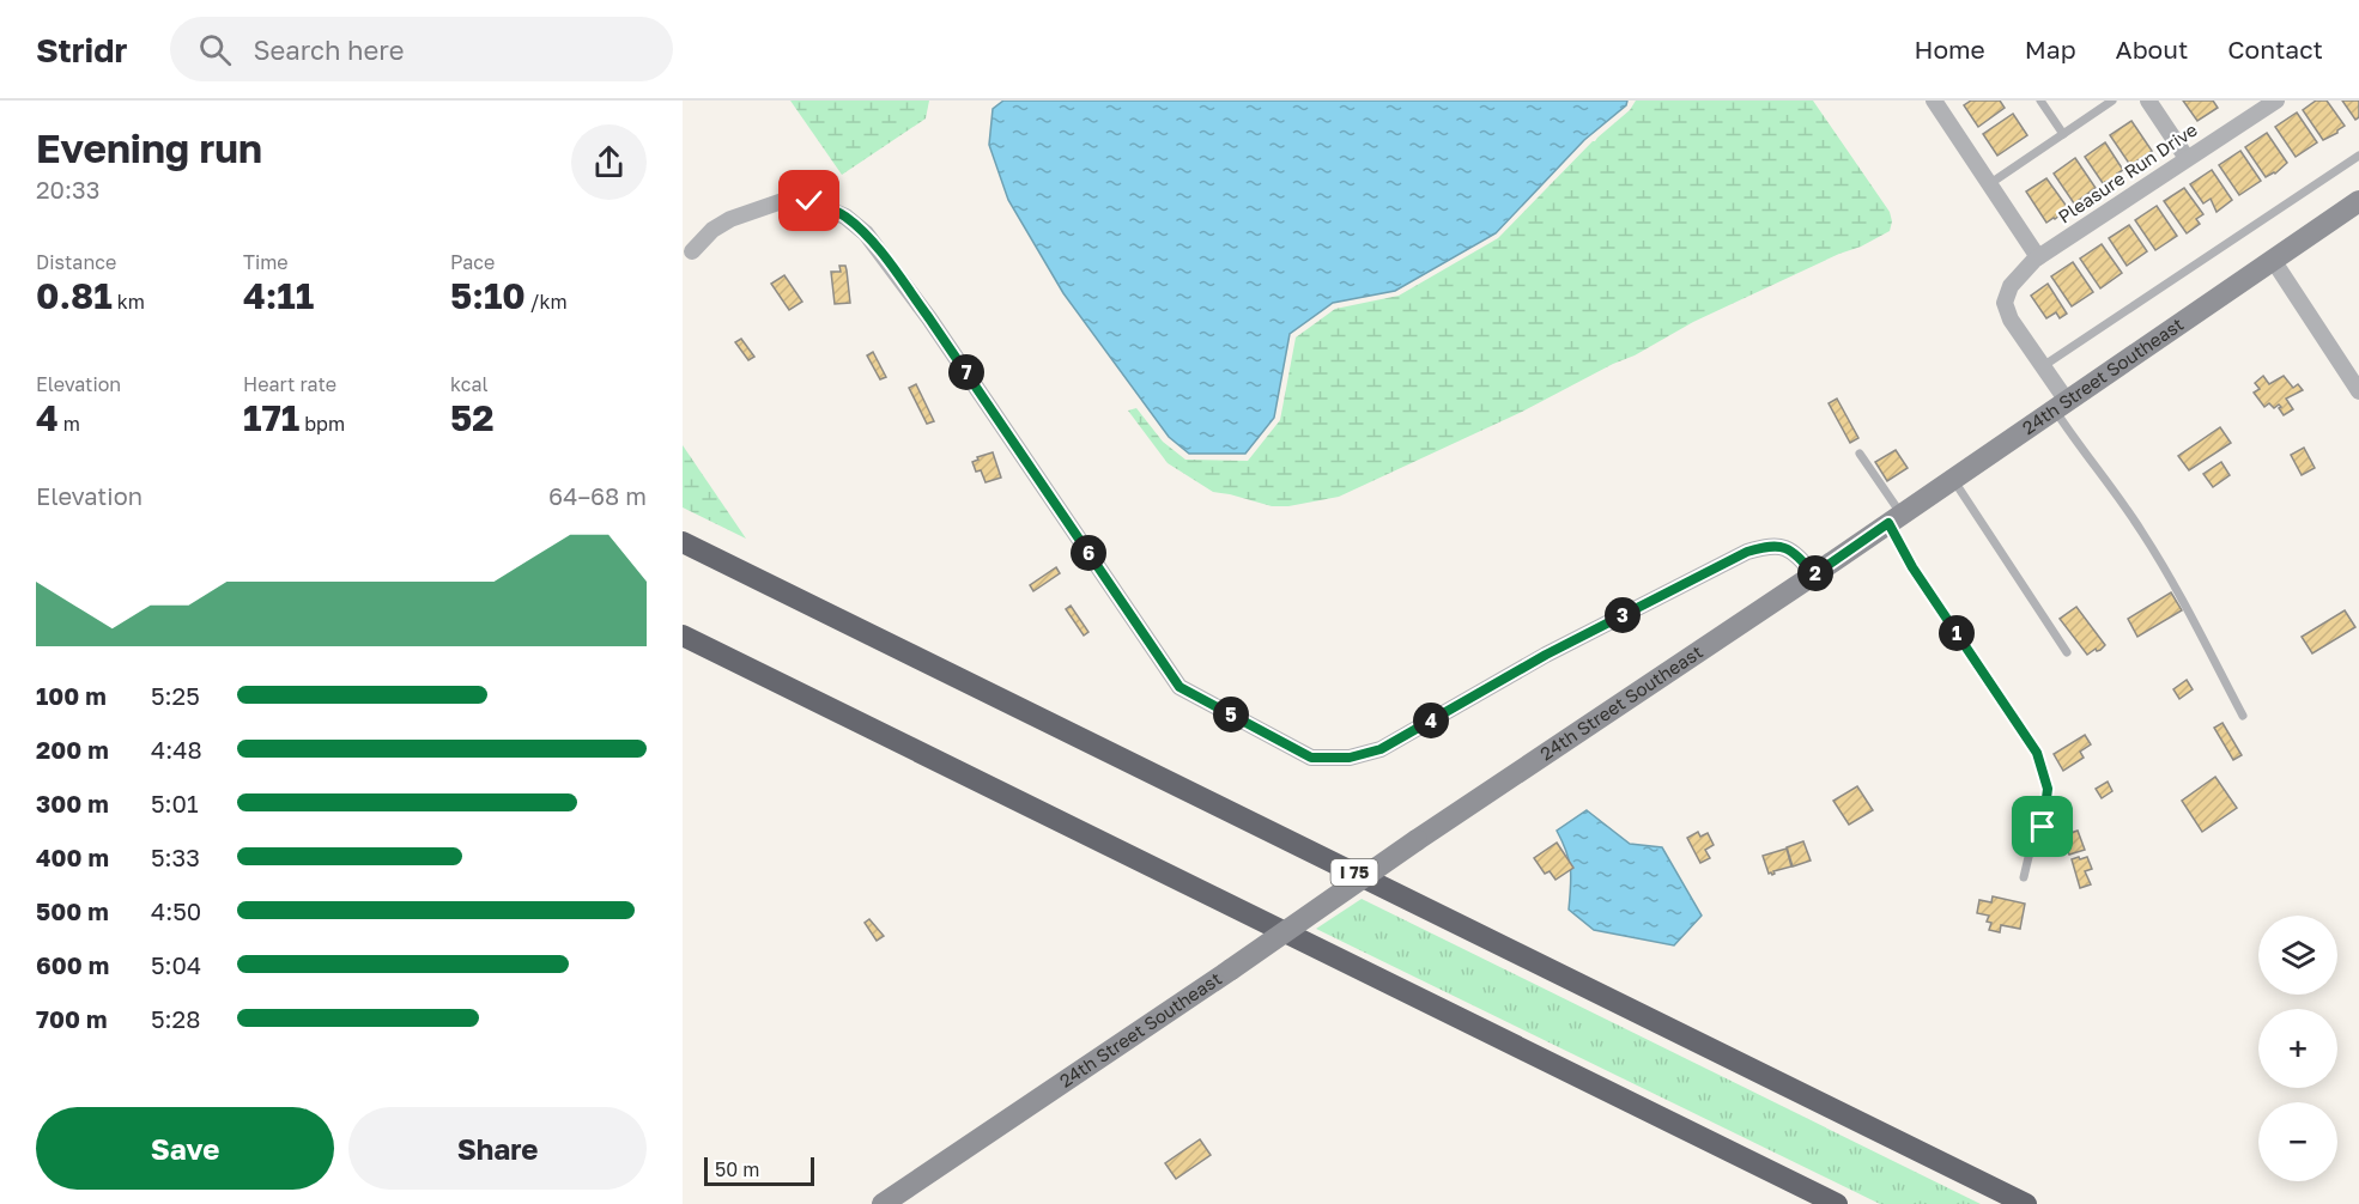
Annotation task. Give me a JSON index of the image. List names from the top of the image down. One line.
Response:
{"streets":{"highway":["I 75"],"street":["Pleasure Run Drive","24th Street Southeast"]},"scale_bar":"50 m","page":{"header":"Stridr","search":"Search here","nav":["Home","Map","About","Contact"],"heading":["Evening run","20:33"],"stats":[["Distance","0.81 km"],["Time","4:11"],["Pace","5:10 /km"],["Elevation","4 m"],["Heart rate","171 bpm"],["kcal","52"]],"pins":["7","6","2","3","1","5","4"],"chart":["Elevation","64–68 m"],"list":[{"name":"100 m","note":"5:25"},{"name":"200 m","note":"4:48"},{"name":"300 m","note":"5:01"},{"name":"400 m","note":"5:33"},{"name":"500 m","note":"4:50"},{"name":"600 m","note":"5:04"},{"name":"700 m","note":"5:28"}],"map_buttons":["+","−"],"buttons":["Save","Share"],"scale":"50 m"}}
